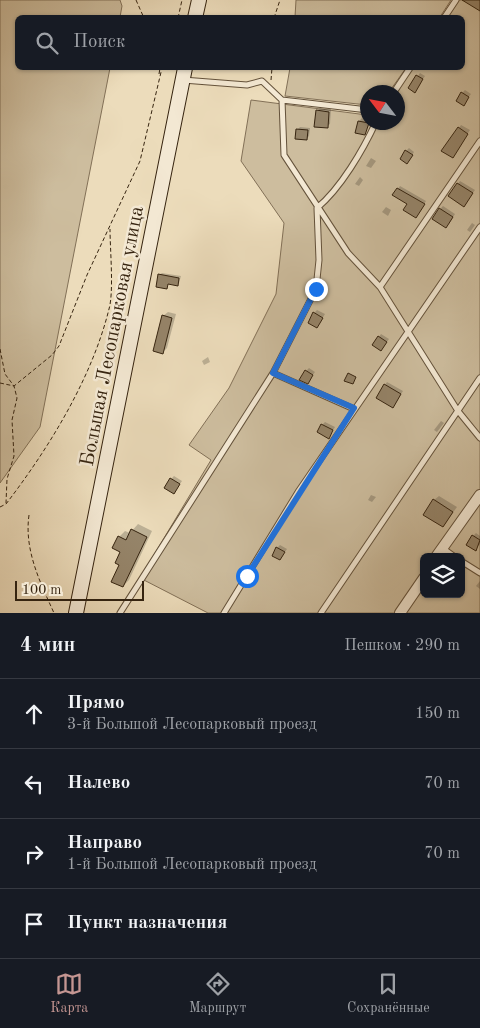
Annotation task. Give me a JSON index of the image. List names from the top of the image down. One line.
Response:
{"streets":{"main road":["Большая Лесопарковая улица"]},"scale_bar":"100 m","north":"top left","page":{"search":"Поиск","scale":"100 m","heading":["4 мин","Пешком · 290 m"],"list":[["Прямо","3-й Большой Лесопарковый проезд","150 m"],["Налево","70 m"],["Направо","1-й Большой Лесопарковый проезд","70 m"],"Пункт назначения"],"nav":["Карта","Маршрут","Сохранённые"]}}
